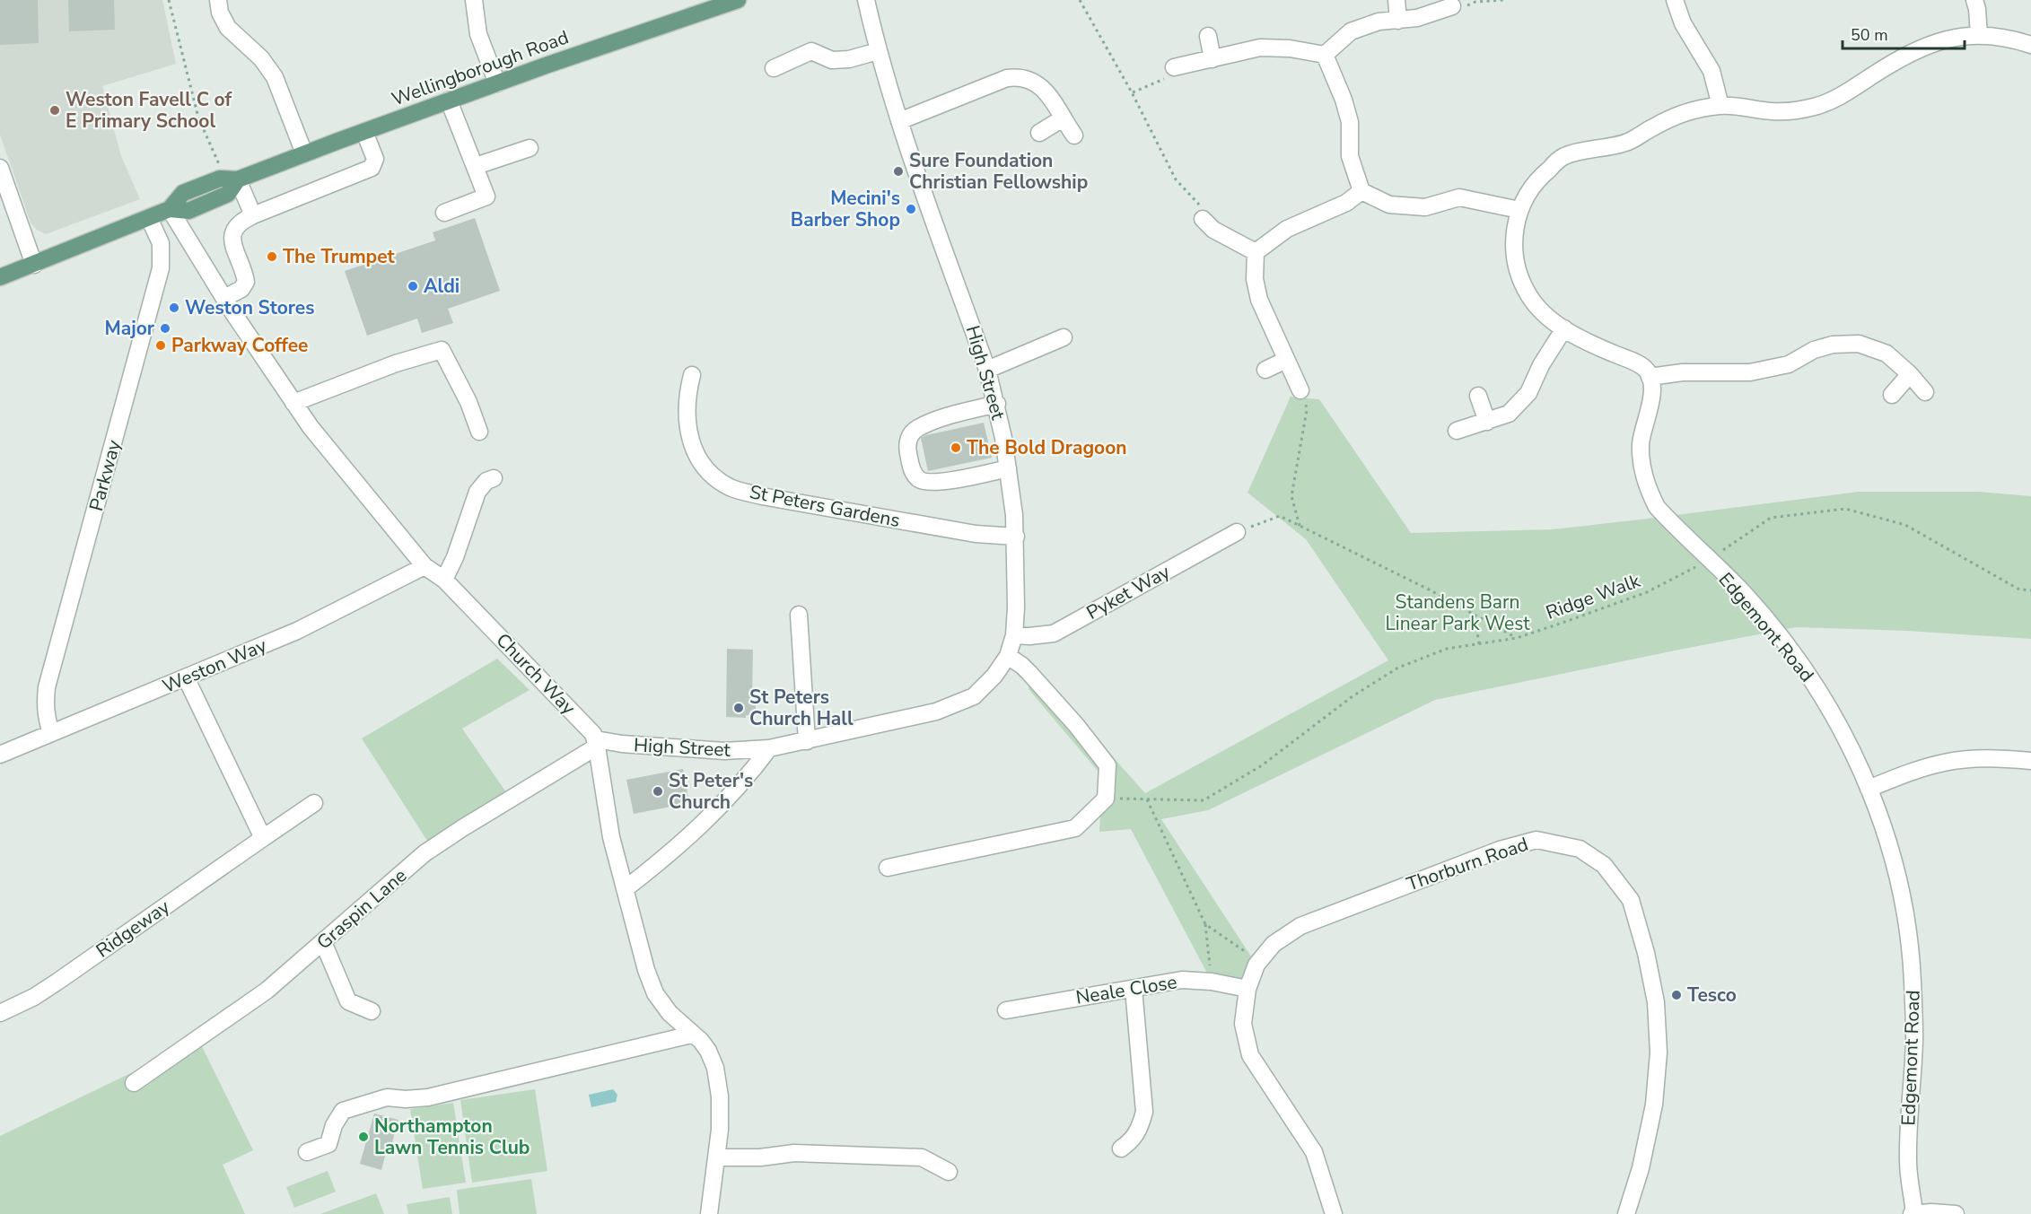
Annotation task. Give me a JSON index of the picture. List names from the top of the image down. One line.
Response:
{"streets":{"main road":["Wellingborough Road"],"street":["High Street","Parkway","St Peters Gardens","Pyket Way","Edgemont Road","Weston Way","Church Way","Thorburn Road","Graspin Lane","Ridgeway","Neale Close"],"path":["Ridge Walk"]},"crossings":[["Wellingborough Road","Parkway"],["Wellingborough Road","Church Way"],["High Street","St Peters Gardens"],["High Street","Pyket Way"],["High Street","Church Way"],["High Street","Graspin Lane"],["Parkway","Weston Way"],["Ridge Walk","Edgemont Road"],["Weston Way","Church Way"],["Church Way","Graspin Lane"],["Thorburn Road","Neale Close"]],"parks":["Standens Barn Linear Park West"],"places":["Weston Favell C of E Primary School","Sure Foundation Christian Fellowship","Mecini's Barber Shop","The Trumpet","Aldi","Weston Stores","Major","Parkway Coffee","The Bold Dragoon","St Peters Church Hall","St Peter's Church","Tesco","Northampton Lawn Tennis Club"],"scale_bar":"50 m"}
